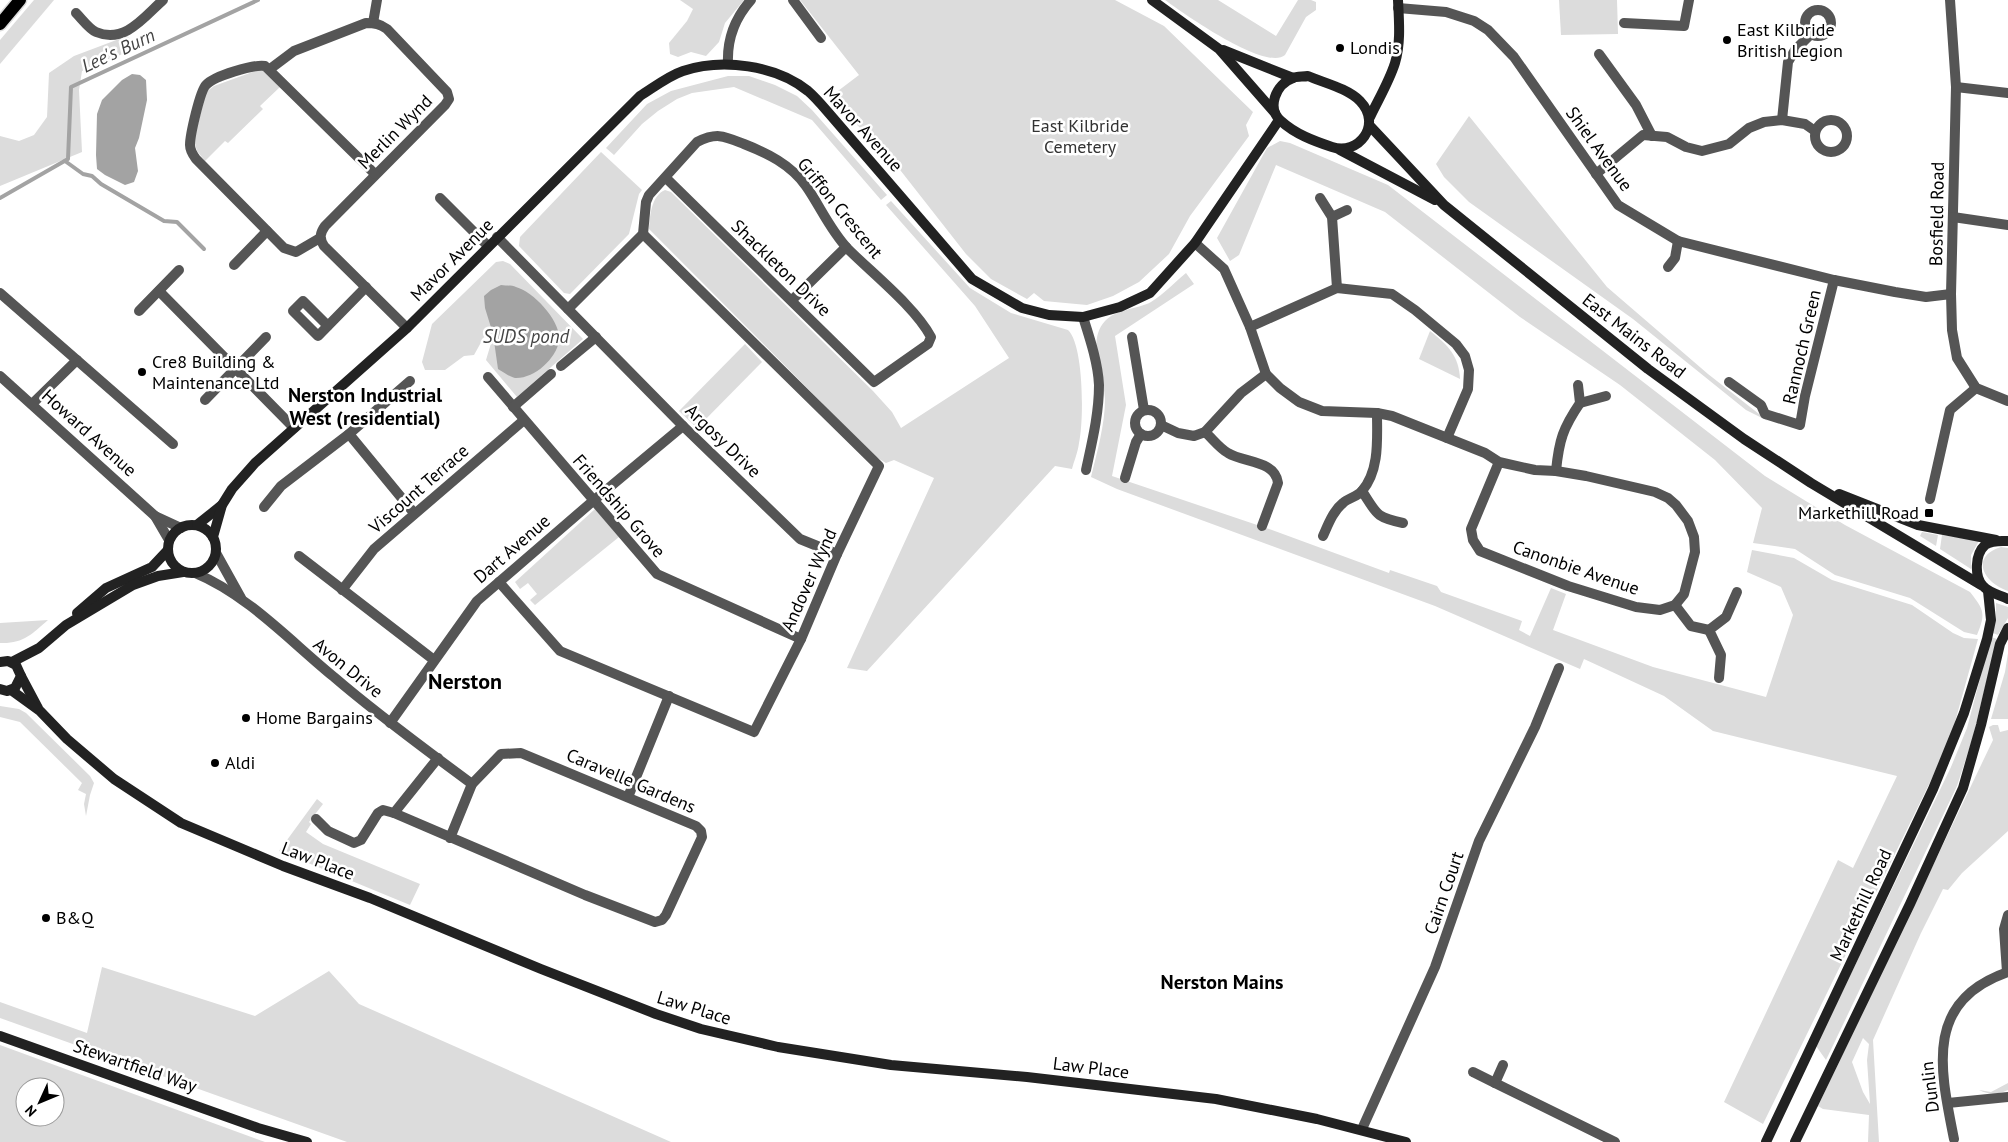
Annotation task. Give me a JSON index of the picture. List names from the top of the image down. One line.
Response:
{"streets":{"street":["Mavor Avenue","Merlin Wynd","Shiel Avenue","Griffon Crescent","Bosfield Road","Shackleton Drive","East Mains Road","Rannoch Green","Howard Avenue","Argosy Drive","Viscount Terrace","Friendship Grove","Dart Avenue","Canonbie Avenue","Andover Wynd","Avon Drive","Caravelle Gardens","Law Place","Cairn Court","Markethill Road","Stewartfield Way","Dunlin"]},"crossings":[["Mavor Avenue","East Mains Road"],["Mavor Avenue","Howard Avenue"],["Mavor Avenue","Argosy Drive"],["Mavor Avenue","Avon Drive"],["Shiel Avenue","Bosfield Road"],["Shiel Avenue","Rannoch Green"],["Griffon Crescent","Shackleton Drive"],["Griffon Crescent","Andover Wynd"],["East Mains Road","Markethill Road"],["Howard Avenue","Avon Drive"],["Argosy Drive","Dart Avenue"],["Argosy Drive","Andover Wynd"],["Viscount Terrace","Friendship Grove"],["Friendship Grove","Dart Avenue"],["Friendship Grove","Andover Wynd"],["Dart Avenue","Andover Wynd"],["Dart Avenue","Avon Drive"],["Avon Drive","Caravelle Gardens"],["Law Place","Cairn Court"]],"districts":["Nerston Industrial West (residential)","Nerston","Nerston Mains"],"water":["Lee's Burn","SUDS pond"],"parks":["East Kilbride Cemetery"],"places":{"other":["East Kilbride British Legion","Londis","Cre8 Building & Maintenance Ltd","Home Bargains","Aldi","B&Q"],"transit":["Markethill Road"]},"north":"bottom left"}
